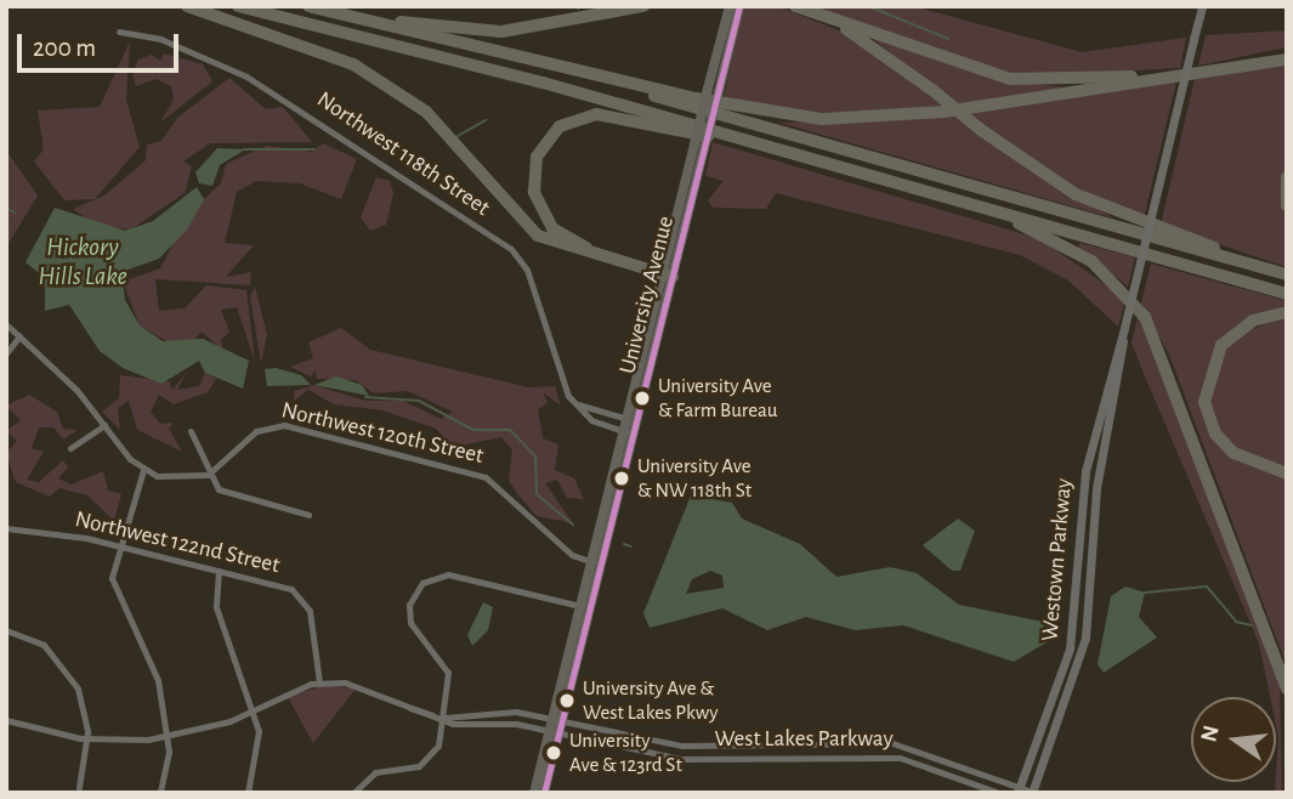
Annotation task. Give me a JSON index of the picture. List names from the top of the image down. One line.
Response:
{"streets":{"main road":["University Avenue"],"street":["Northwest 118th Street","Northwest 120th Street","Northwest 122nd Street","Westown Parkway","West Lakes Parkway"]},"crossings":[["University Avenue","Northwest 120th Street"],["University Avenue","West Lakes Parkway"],["Westown Parkway","West Lakes Parkway"]],"water":["Hickory Hills Lake"],"places":["University Ave & Farm Bureau","University Ave & NW 118th St","University Ave & West Lakes Pkwy","University Ave & 123rd St"],"scale_bar":"200 m","north":"left"}
